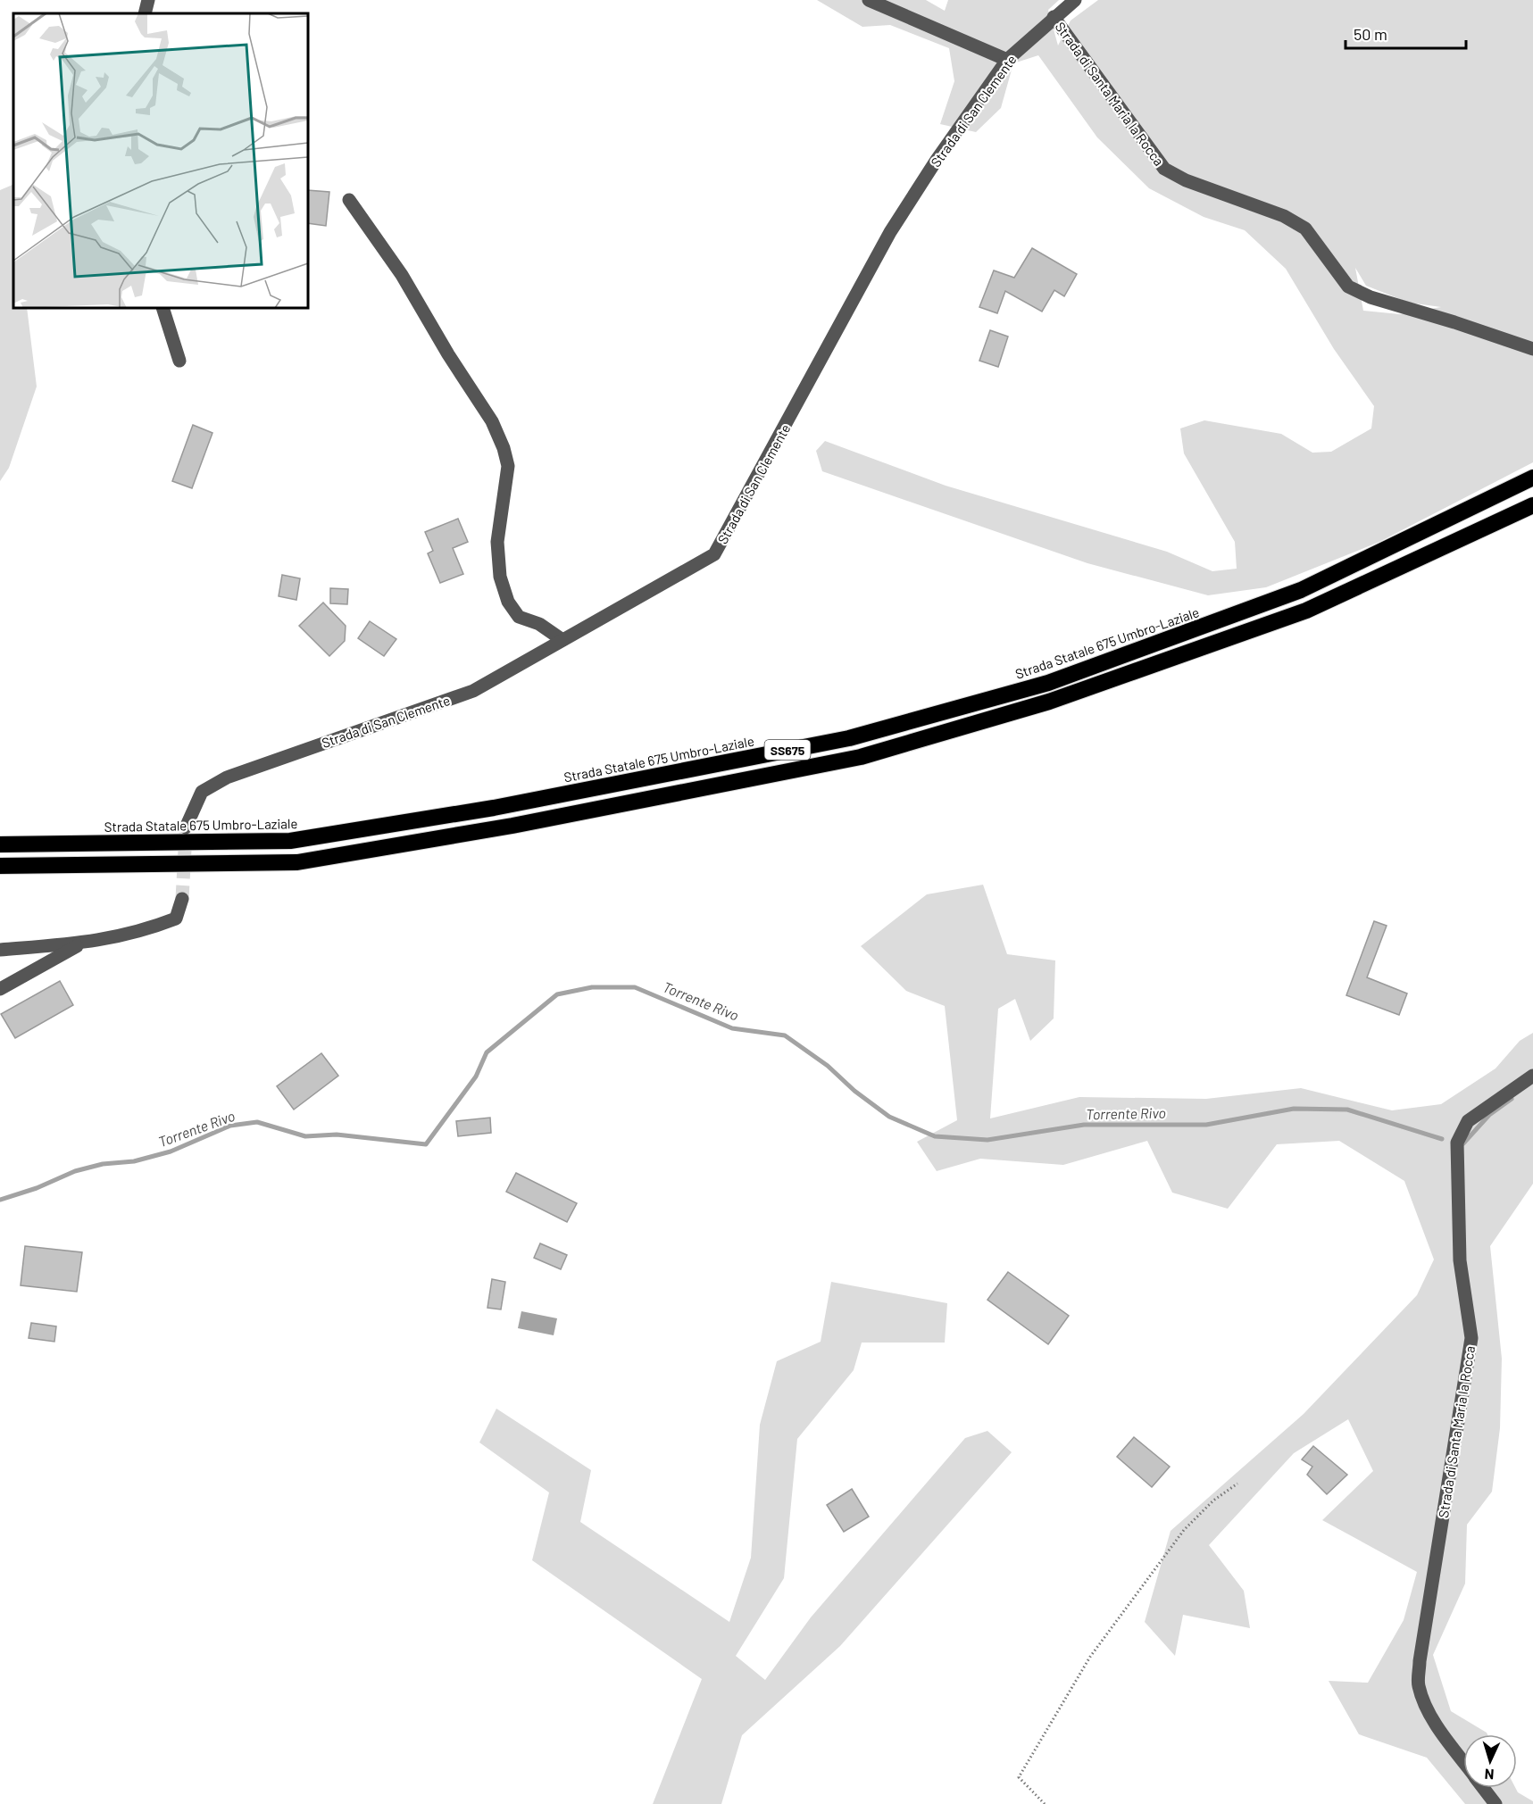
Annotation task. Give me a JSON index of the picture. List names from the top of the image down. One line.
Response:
{"streets":{"highway":["Strada Statale 675 Umbro-Laziale","SS675"],"street":["Strada di Santa Maria la Rocca","Strada di San Clemente"]},"crossings":[["Strada di Santa Maria la Rocca","Strada di San Clemente"]],"water":["Torrente Rivo"],"scale_bar":"50 m","north":"bottom"}
